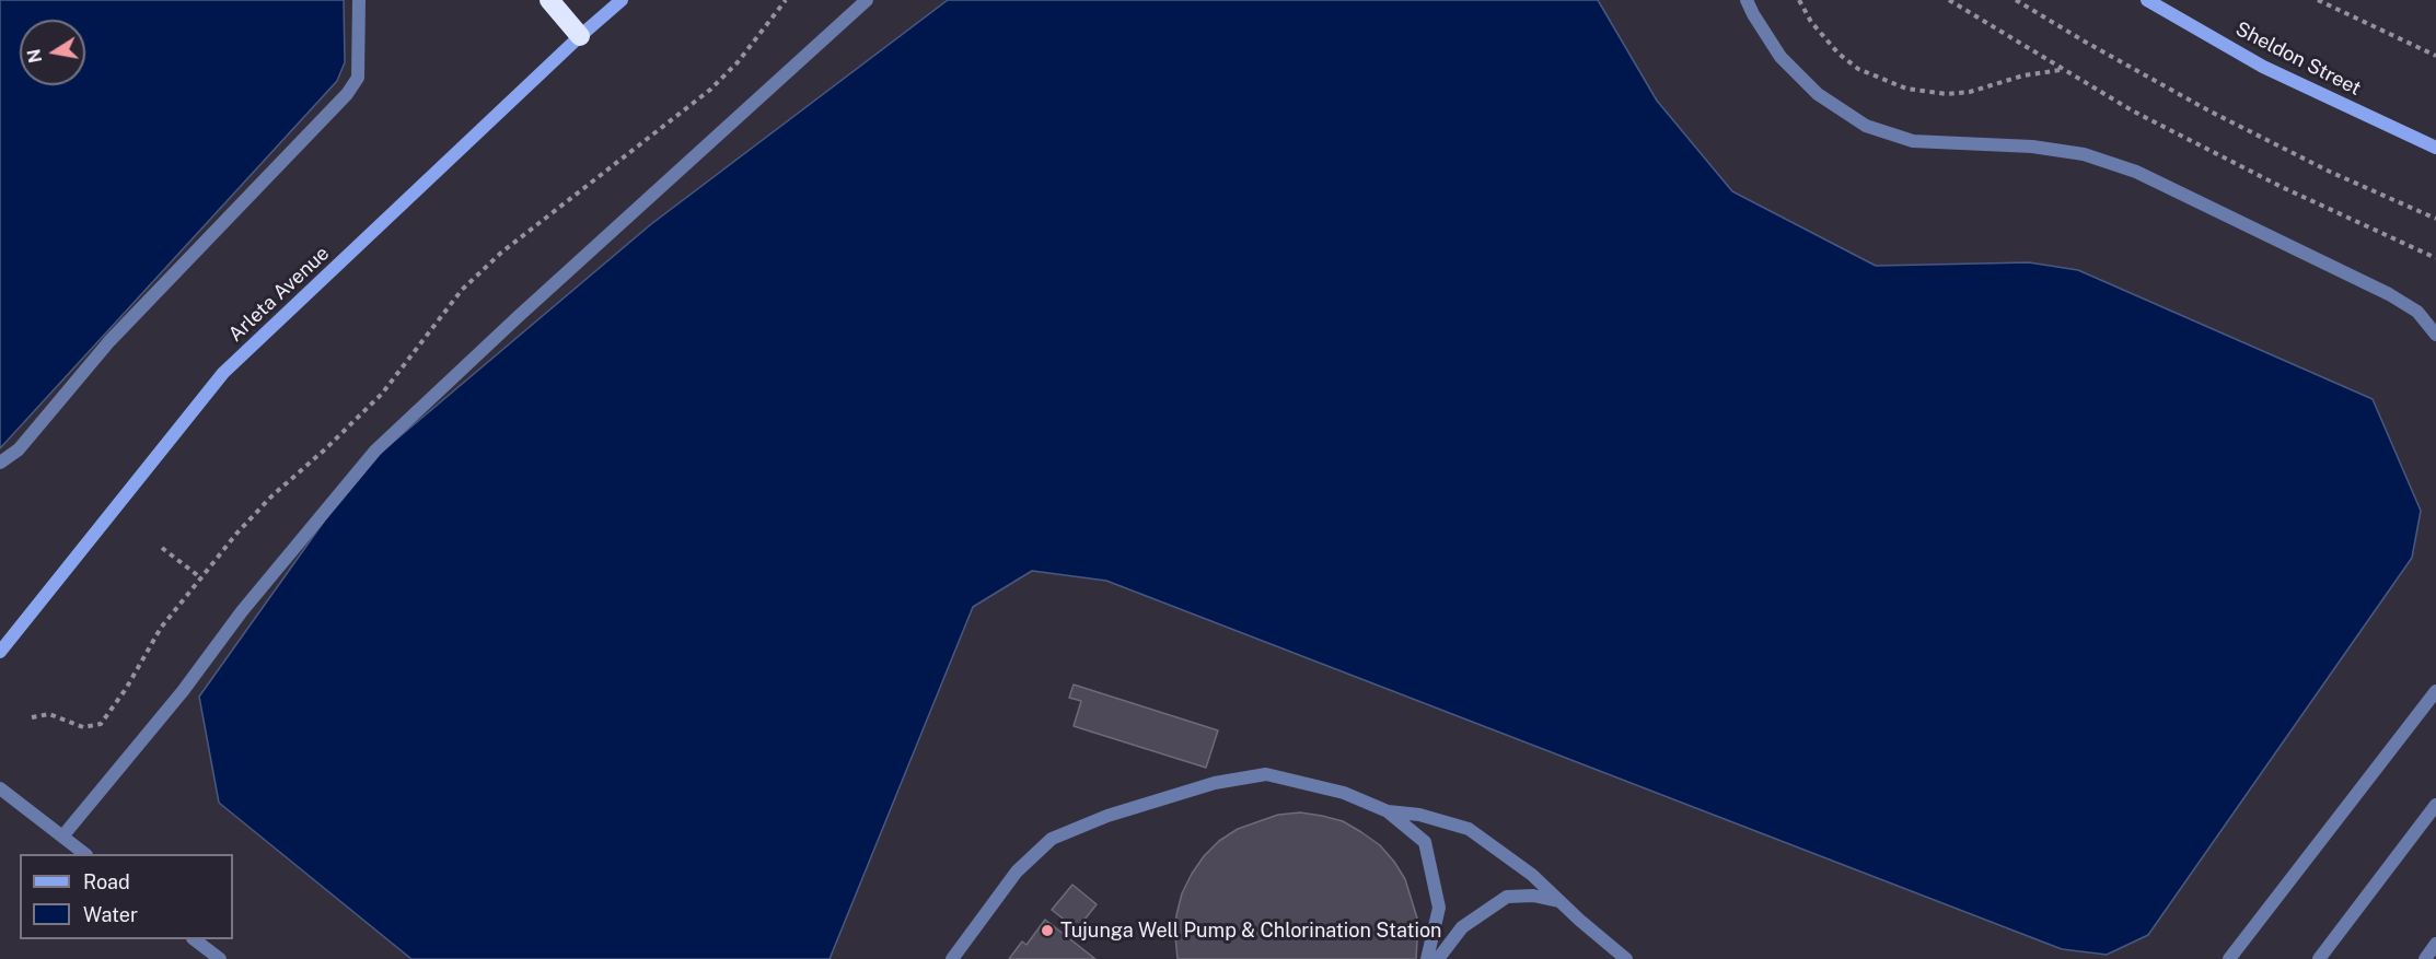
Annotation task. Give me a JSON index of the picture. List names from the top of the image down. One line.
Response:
{"streets":{"main road":["Sheldon Street","Arleta Avenue"]},"places":["Tujunga Well Pump & Chlorination Station"],"legend":["Road","Water"],"north":"left"}
